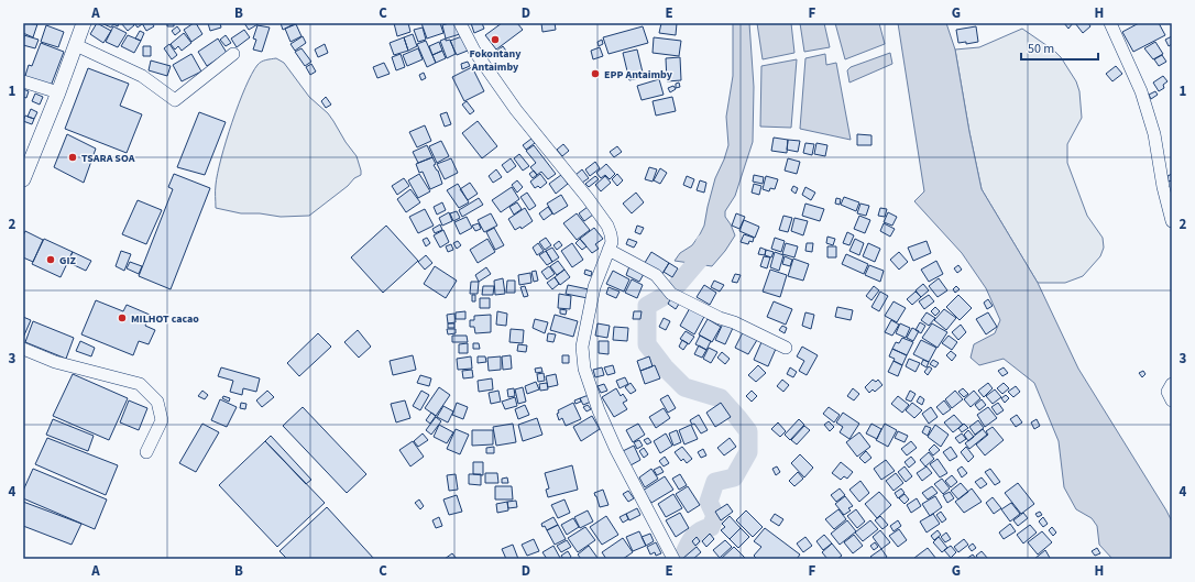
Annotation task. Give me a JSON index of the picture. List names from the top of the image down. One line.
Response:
{"places":["Fokontany Antaimby","EPP Antaimby","TSARA SOA","GIZ","MILHOT cacao"],"scale_bar":"50 m","grid":{"columns":["A","B","C","D","E","F","G","H"],"rows":["1","2","3","4"]}}
